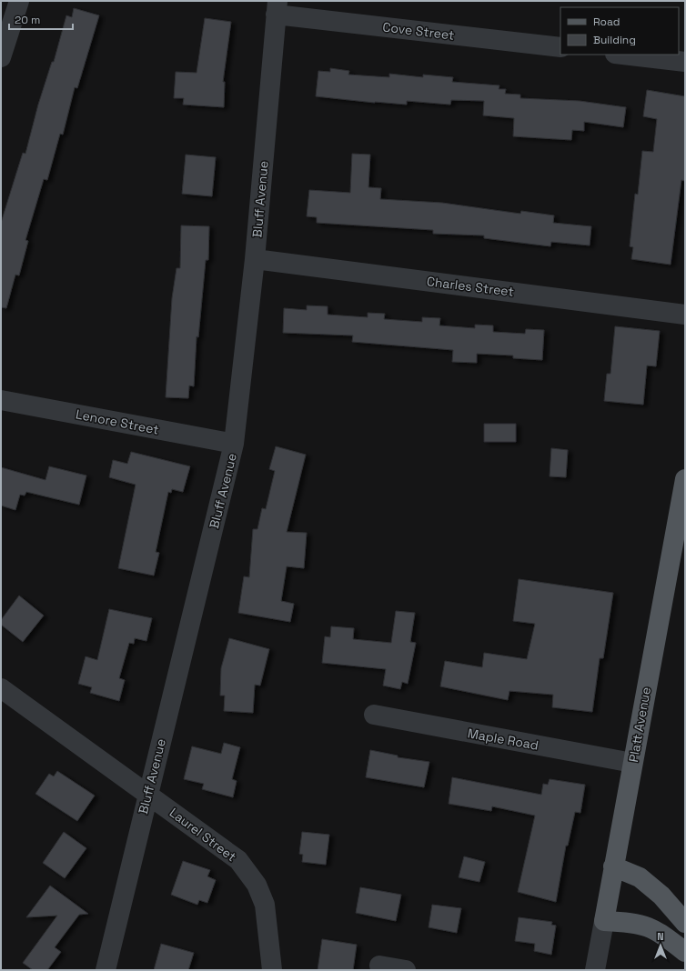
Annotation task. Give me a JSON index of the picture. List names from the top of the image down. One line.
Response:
{"streets":{"main road":["Platt Avenue"],"street":["Cove Street","Bluff Avenue","Charles Street","Lenore Street","Maple Road","Laurel Street"]},"crossings":[["Cove Street","Bluff Avenue"],["Bluff Avenue","Charles Street"],["Bluff Avenue","Lenore Street"],["Bluff Avenue","Laurel Street"],["Platt Avenue","Maple Road"]],"legend":["Road","Building"],"scale_bar":"20 m","north":"top"}
